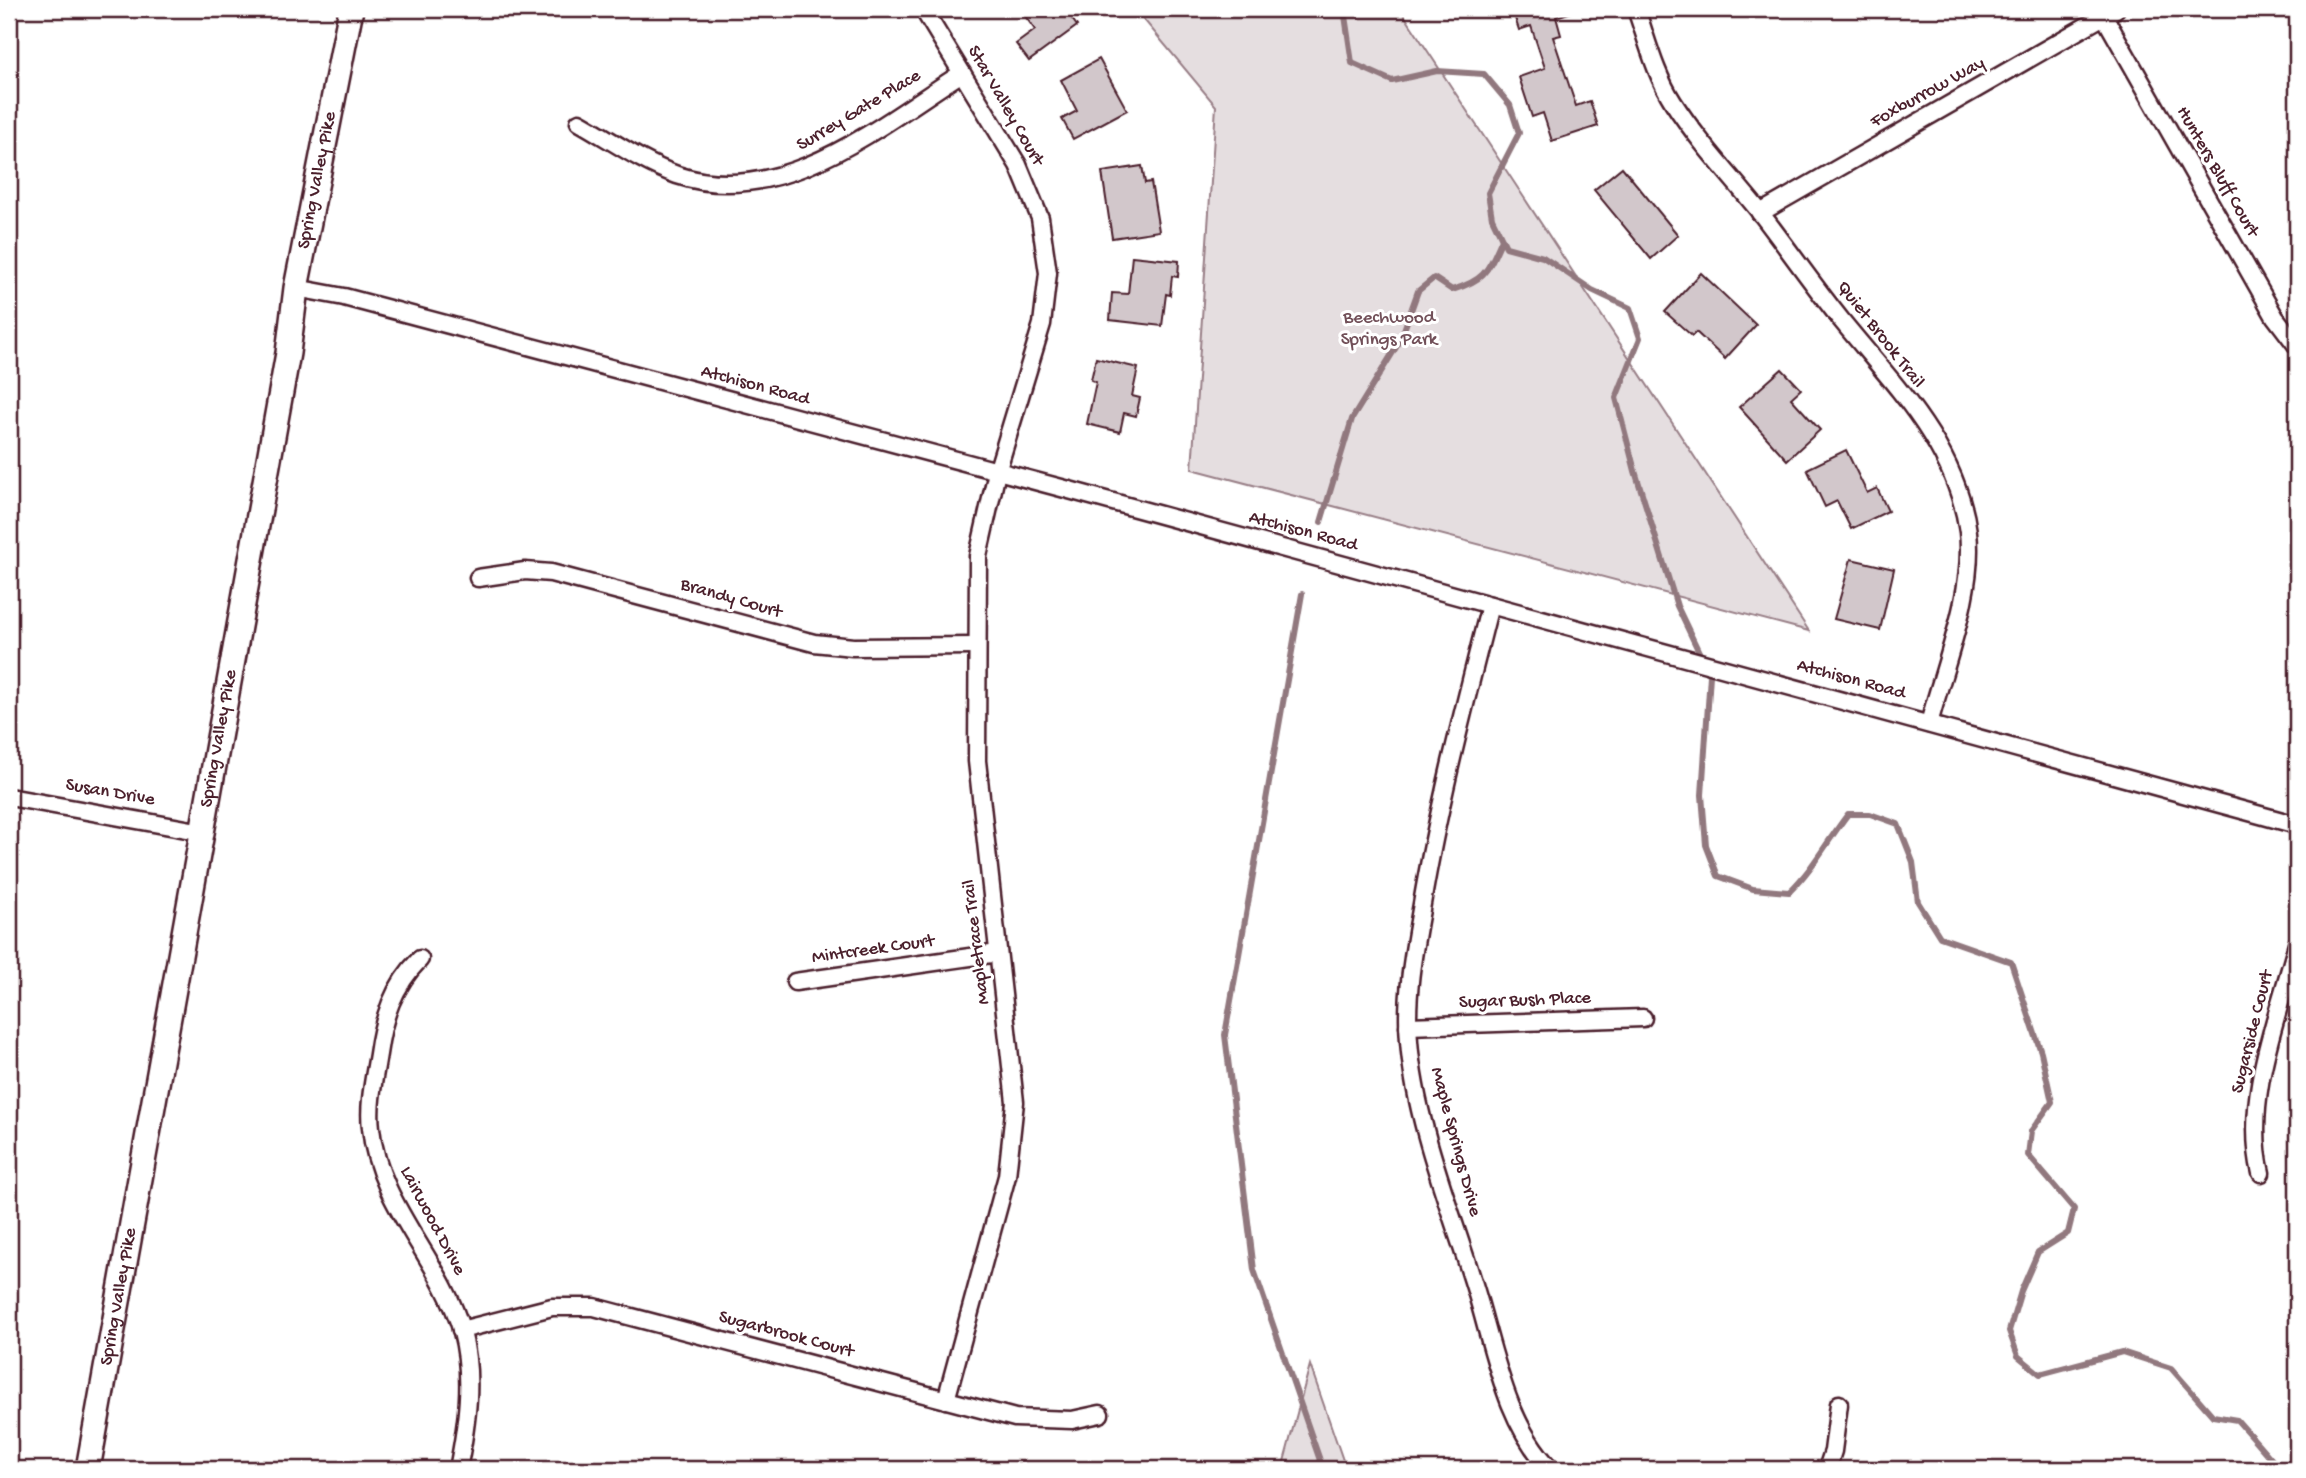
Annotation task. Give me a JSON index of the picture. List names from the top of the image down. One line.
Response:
{"streets":{"street":["Foxburrow Way","Star Valley Court","Surrey Gate Place","Hunters Bluff Court","Spring Valley Pike","Quiet Brook Trail","Atchison Road","Brandy Court","Susan Drive","Mapletrace Trail","Mintcreek Court","Sugar Bush Place","Sugarside Court","Maple Springs Drive","Lairwood Drive","Sugarbrook Court"]},"crossings":[["Foxburrow Way","Hunters Bluff Court"],["Foxburrow Way","Quiet Brook Trail"],["Star Valley Court","Surrey Gate Place"],["Star Valley Court","Atchison Road"],["Star Valley Court","Mapletrace Trail"],["Spring Valley Pike","Atchison Road"],["Spring Valley Pike","Susan Drive"],["Quiet Brook Trail","Atchison Road"],["Atchison Road","Mapletrace Trail"],["Atchison Road","Maple Springs Drive"],["Brandy Court","Mapletrace Trail"],["Mapletrace Trail","Mintcreek Court"],["Mapletrace Trail","Sugarbrook Court"],["Sugar Bush Place","Maple Springs Drive"],["Lairwood Drive","Sugarbrook Court"]],"parks":["Beechwood Springs Park"]}
